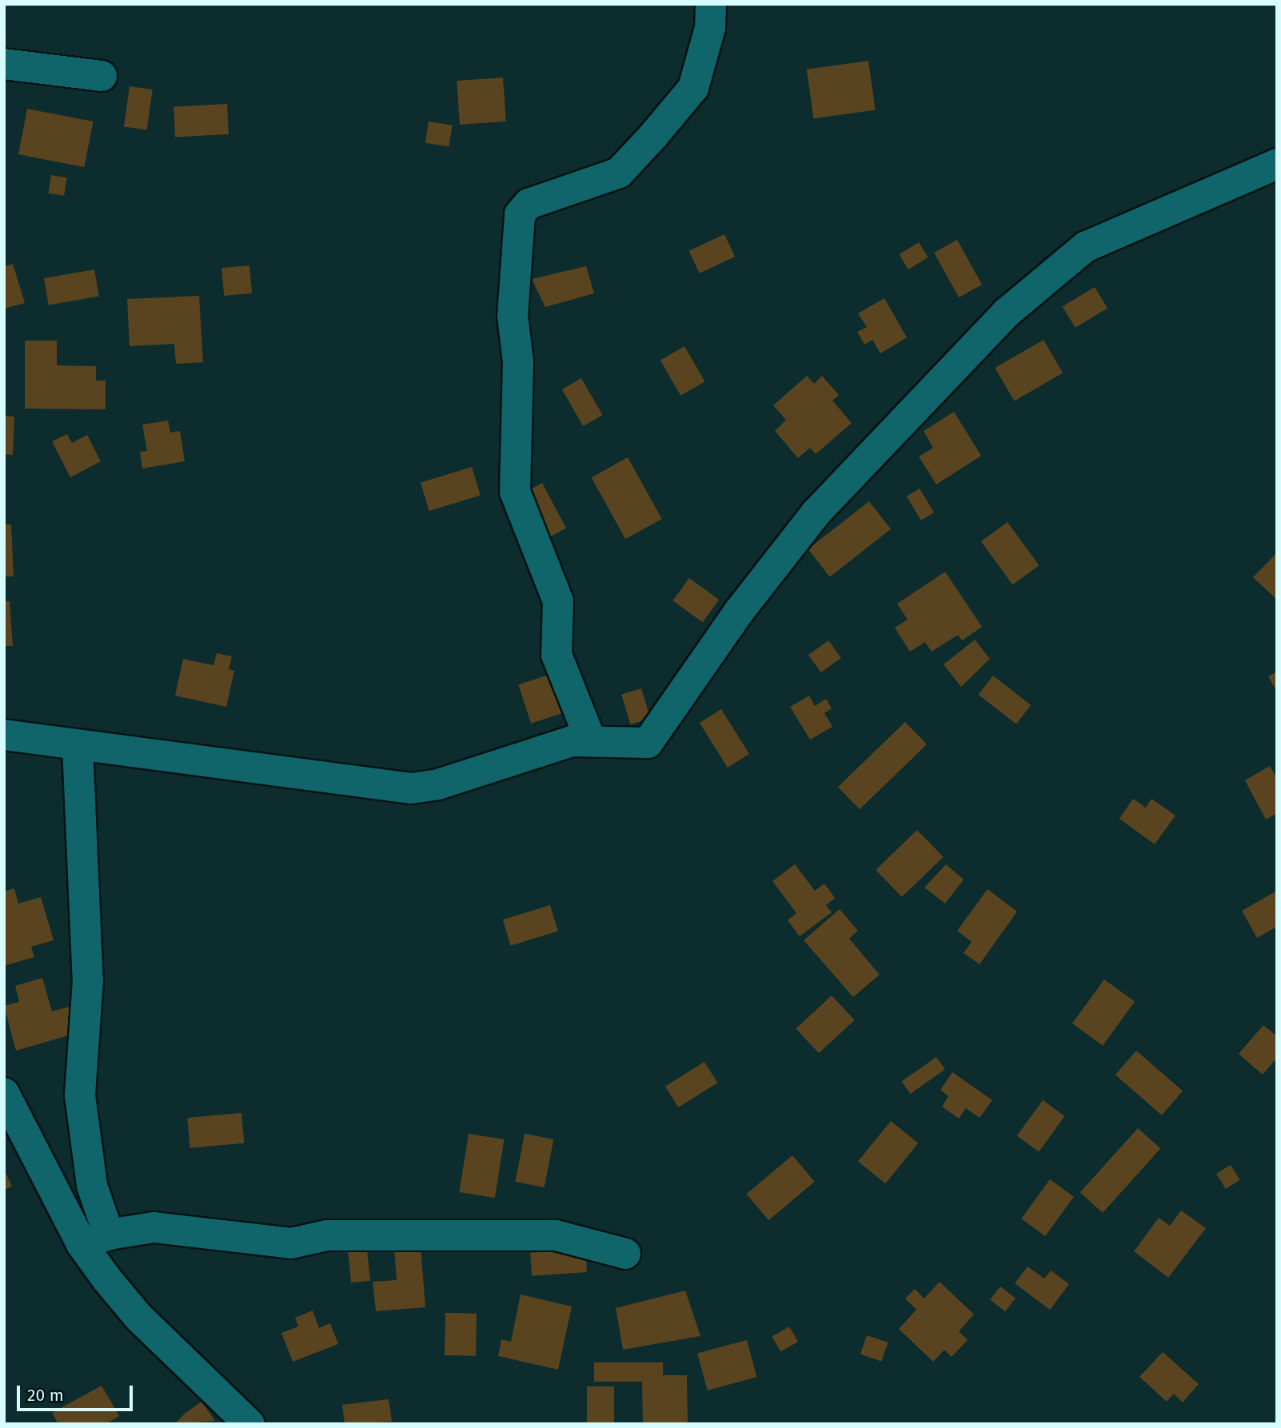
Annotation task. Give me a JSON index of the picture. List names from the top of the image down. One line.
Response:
{"scale_bar":"20 m"}
